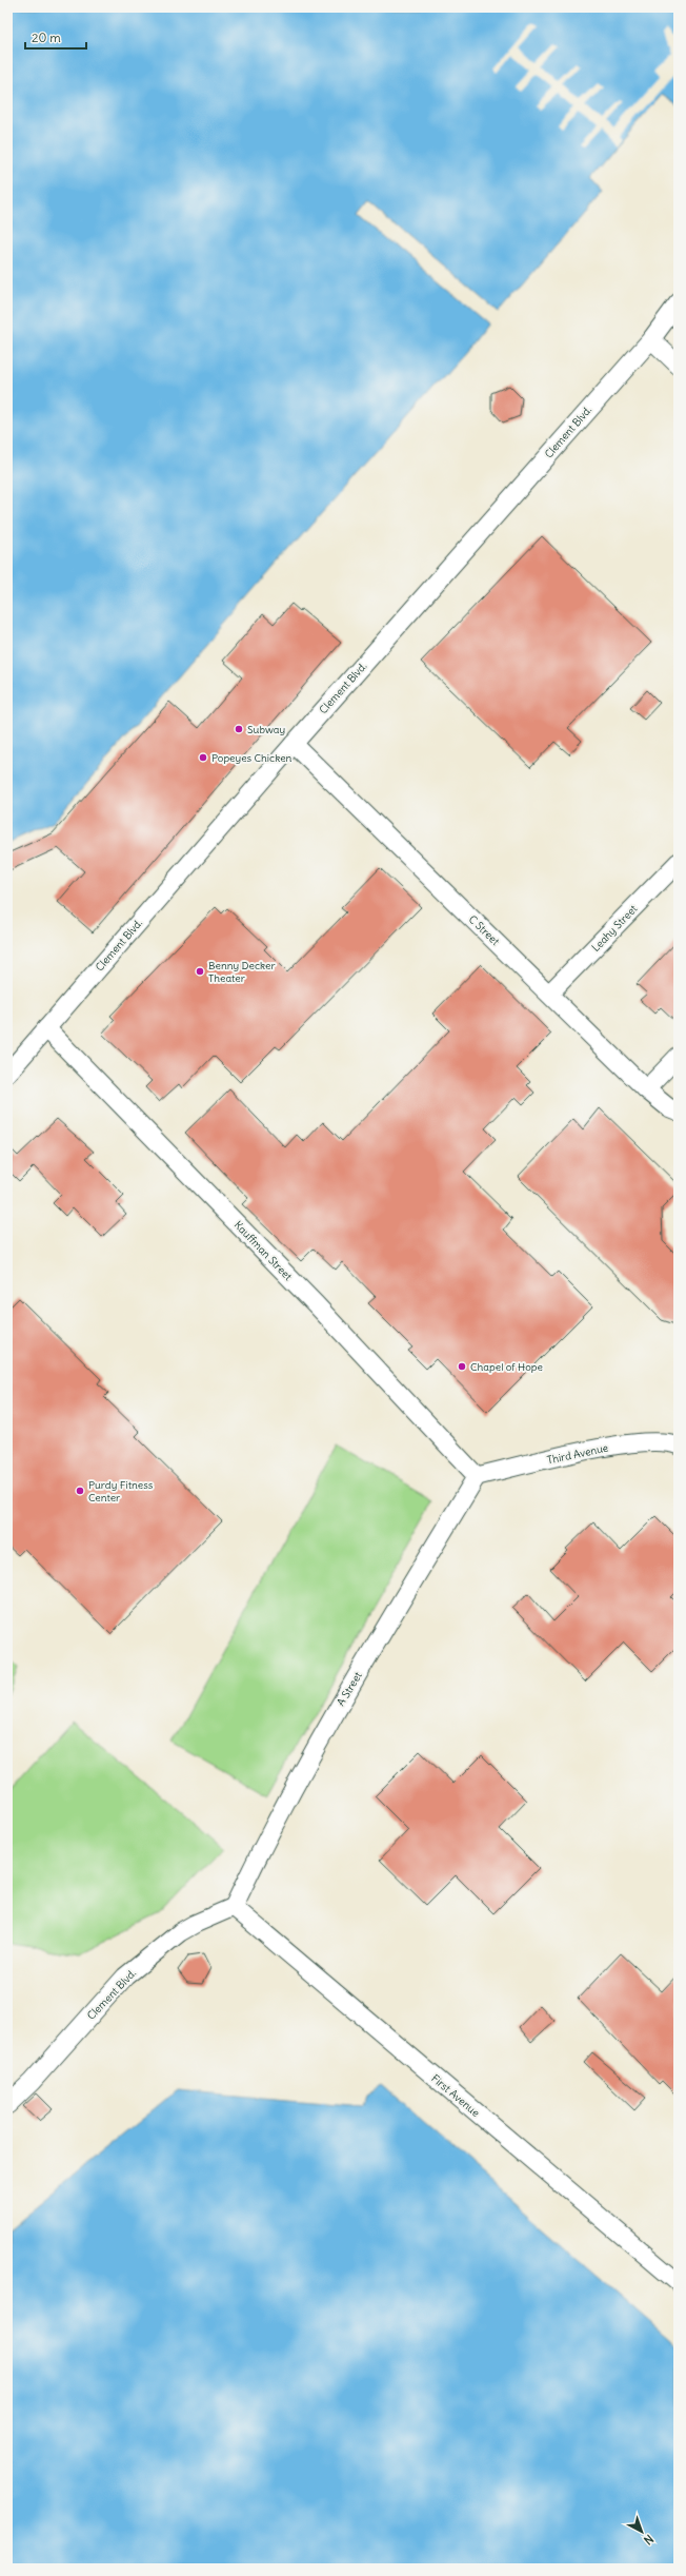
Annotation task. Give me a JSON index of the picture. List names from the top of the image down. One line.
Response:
{"streets":{"street":["Clement Blvd.","Leahy Street","C Street","Kauffman Street","Third Avenue","A Street","First Avenue"]},"crossings":[["Clement Blvd.","C Street"],["Clement Blvd.","Kauffman Street"],["Clement Blvd.","A Street"],["Clement Blvd.","First Avenue"],["Leahy Street","C Street"],["Kauffman Street","Third Avenue"],["Kauffman Street","A Street"],["Third Avenue","A Street"],["A Street","First Avenue"]],"places":["Subway","Popeyes Chicken","Benny Decker Theater","Chapel of Hope","Purdy Fitness Center"],"scale_bar":"20 m","north":"bottom right"}
